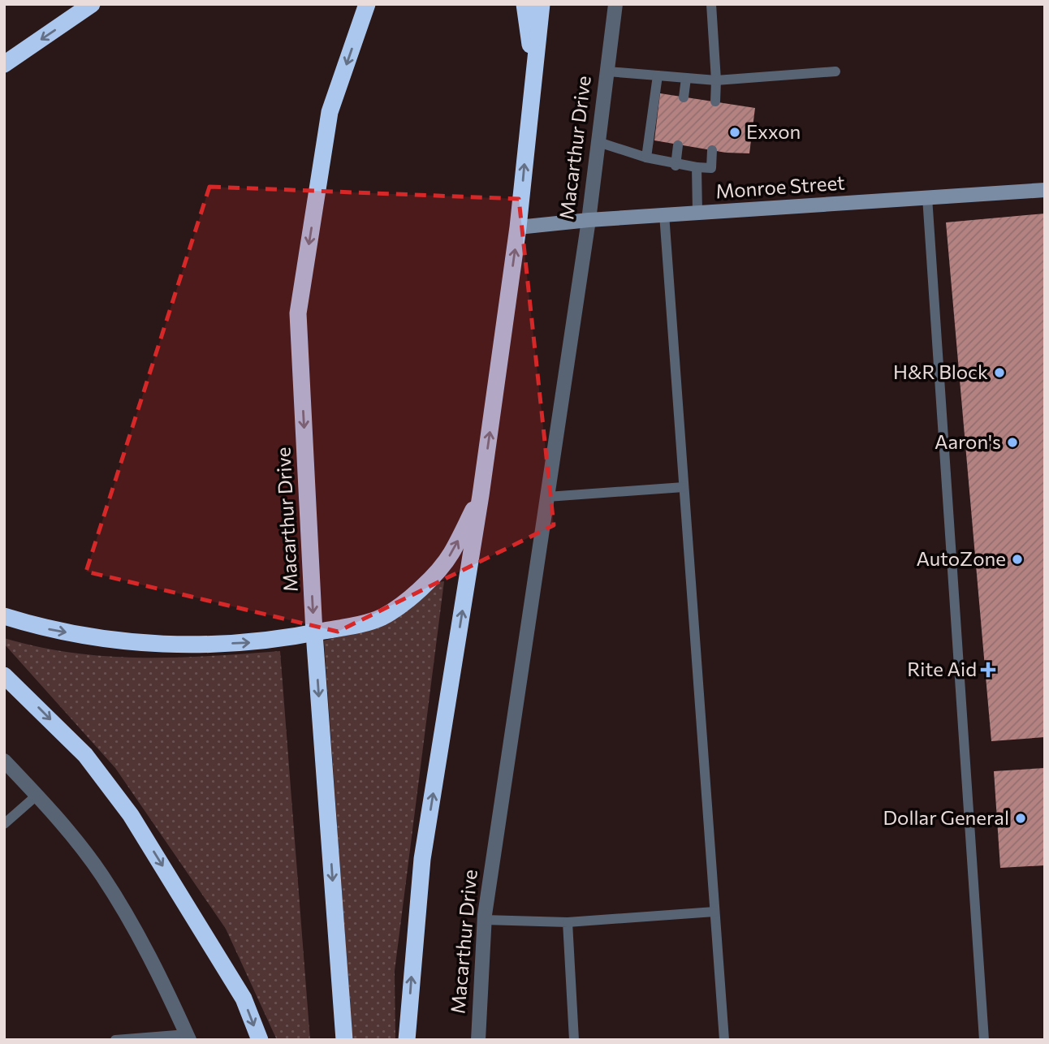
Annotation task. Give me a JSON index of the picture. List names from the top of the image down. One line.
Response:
{"streets":{"highway":["Macarthur Drive"],"main road":["Monroe Street"]},"crossings":[["Macarthur Drive","Monroe Street"]],"places":{"other":["Exxon","H&R Block","Aaron's","AutoZone","Dollar General"],"health":["Rite Aid"]}}
